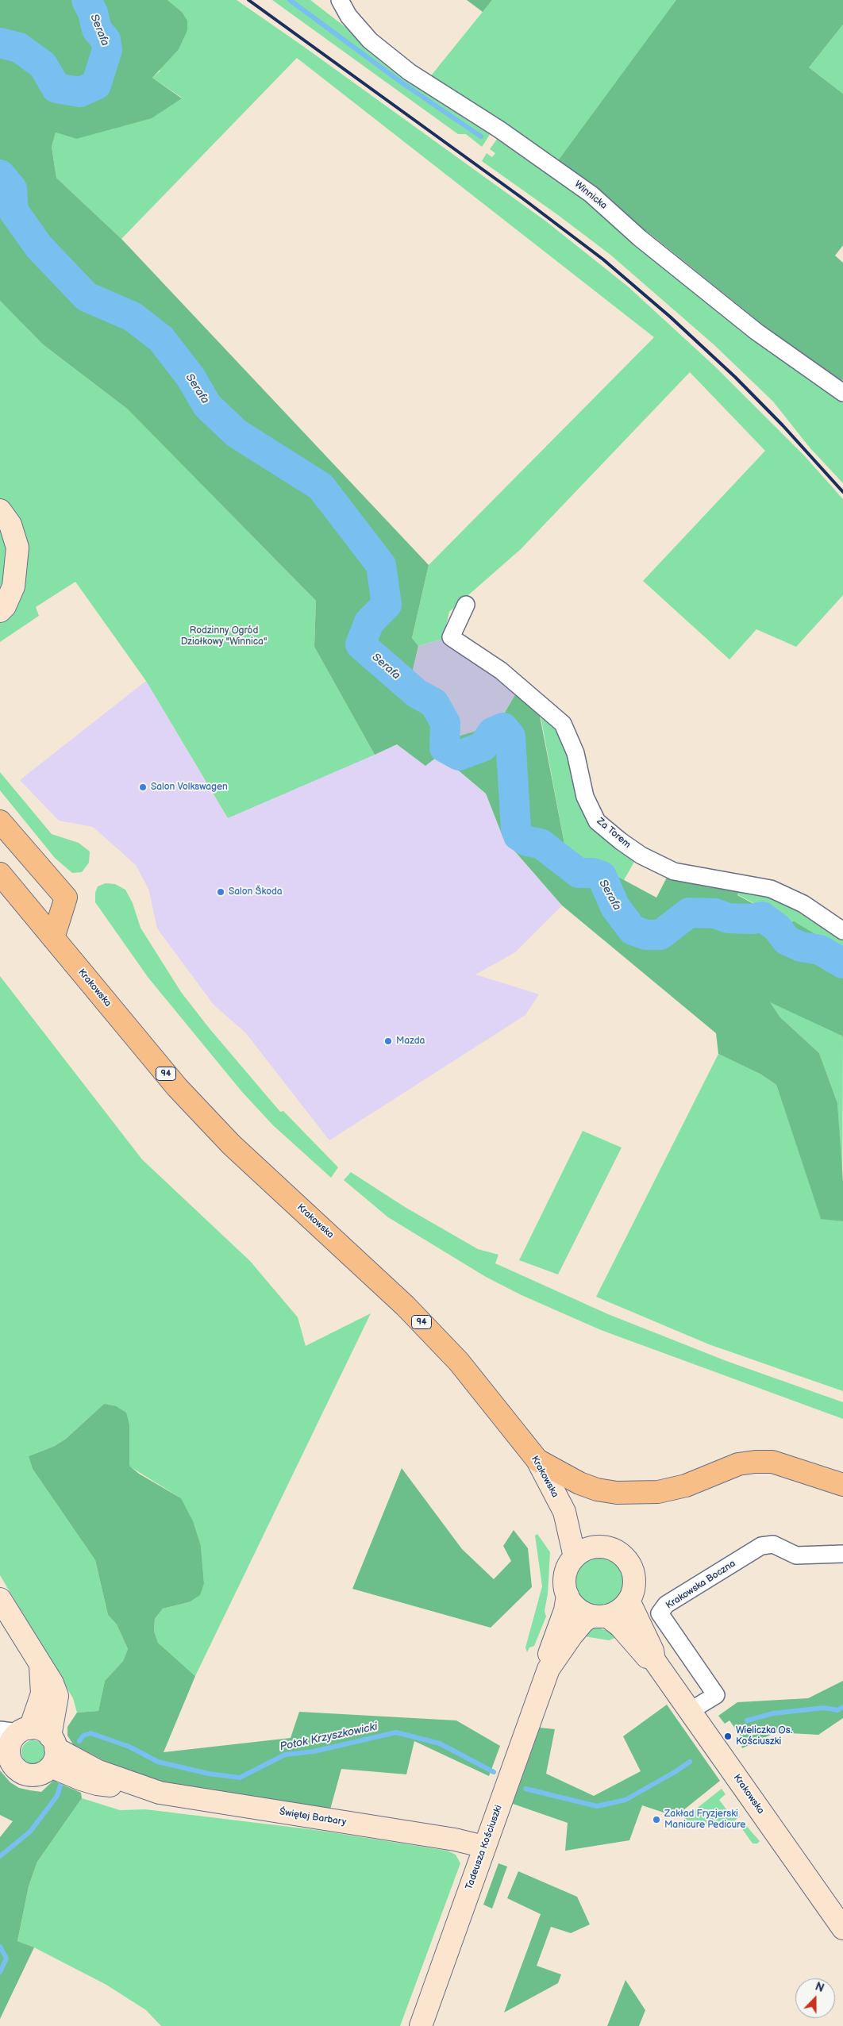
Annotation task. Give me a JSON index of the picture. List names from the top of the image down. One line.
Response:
{"streets":{"main road":["Krakowska","94"],"street":["Winnicka","Za Torem","Krakowska Boczna","Świętej Barbary","Tadeusza Kościuszki"]},"crossings":[["Krakowska","94"],["Krakowska","Krakowska Boczna"],["Krakowska","Tadeusza Kościuszki"],["Świętej Barbary","Tadeusza Kościuszki"]],"water":["Serafa","Potok Krzyszkowicki"],"parks":["Rodzinny Ogród Działkowy \"Winnica\""],"places":["Salon Volkswagen","Salon Škoda","Mazda","Wieliczka Os. Kościuszki","Zakład Fryzjerski Manicure Pedicure"],"north":"top"}
